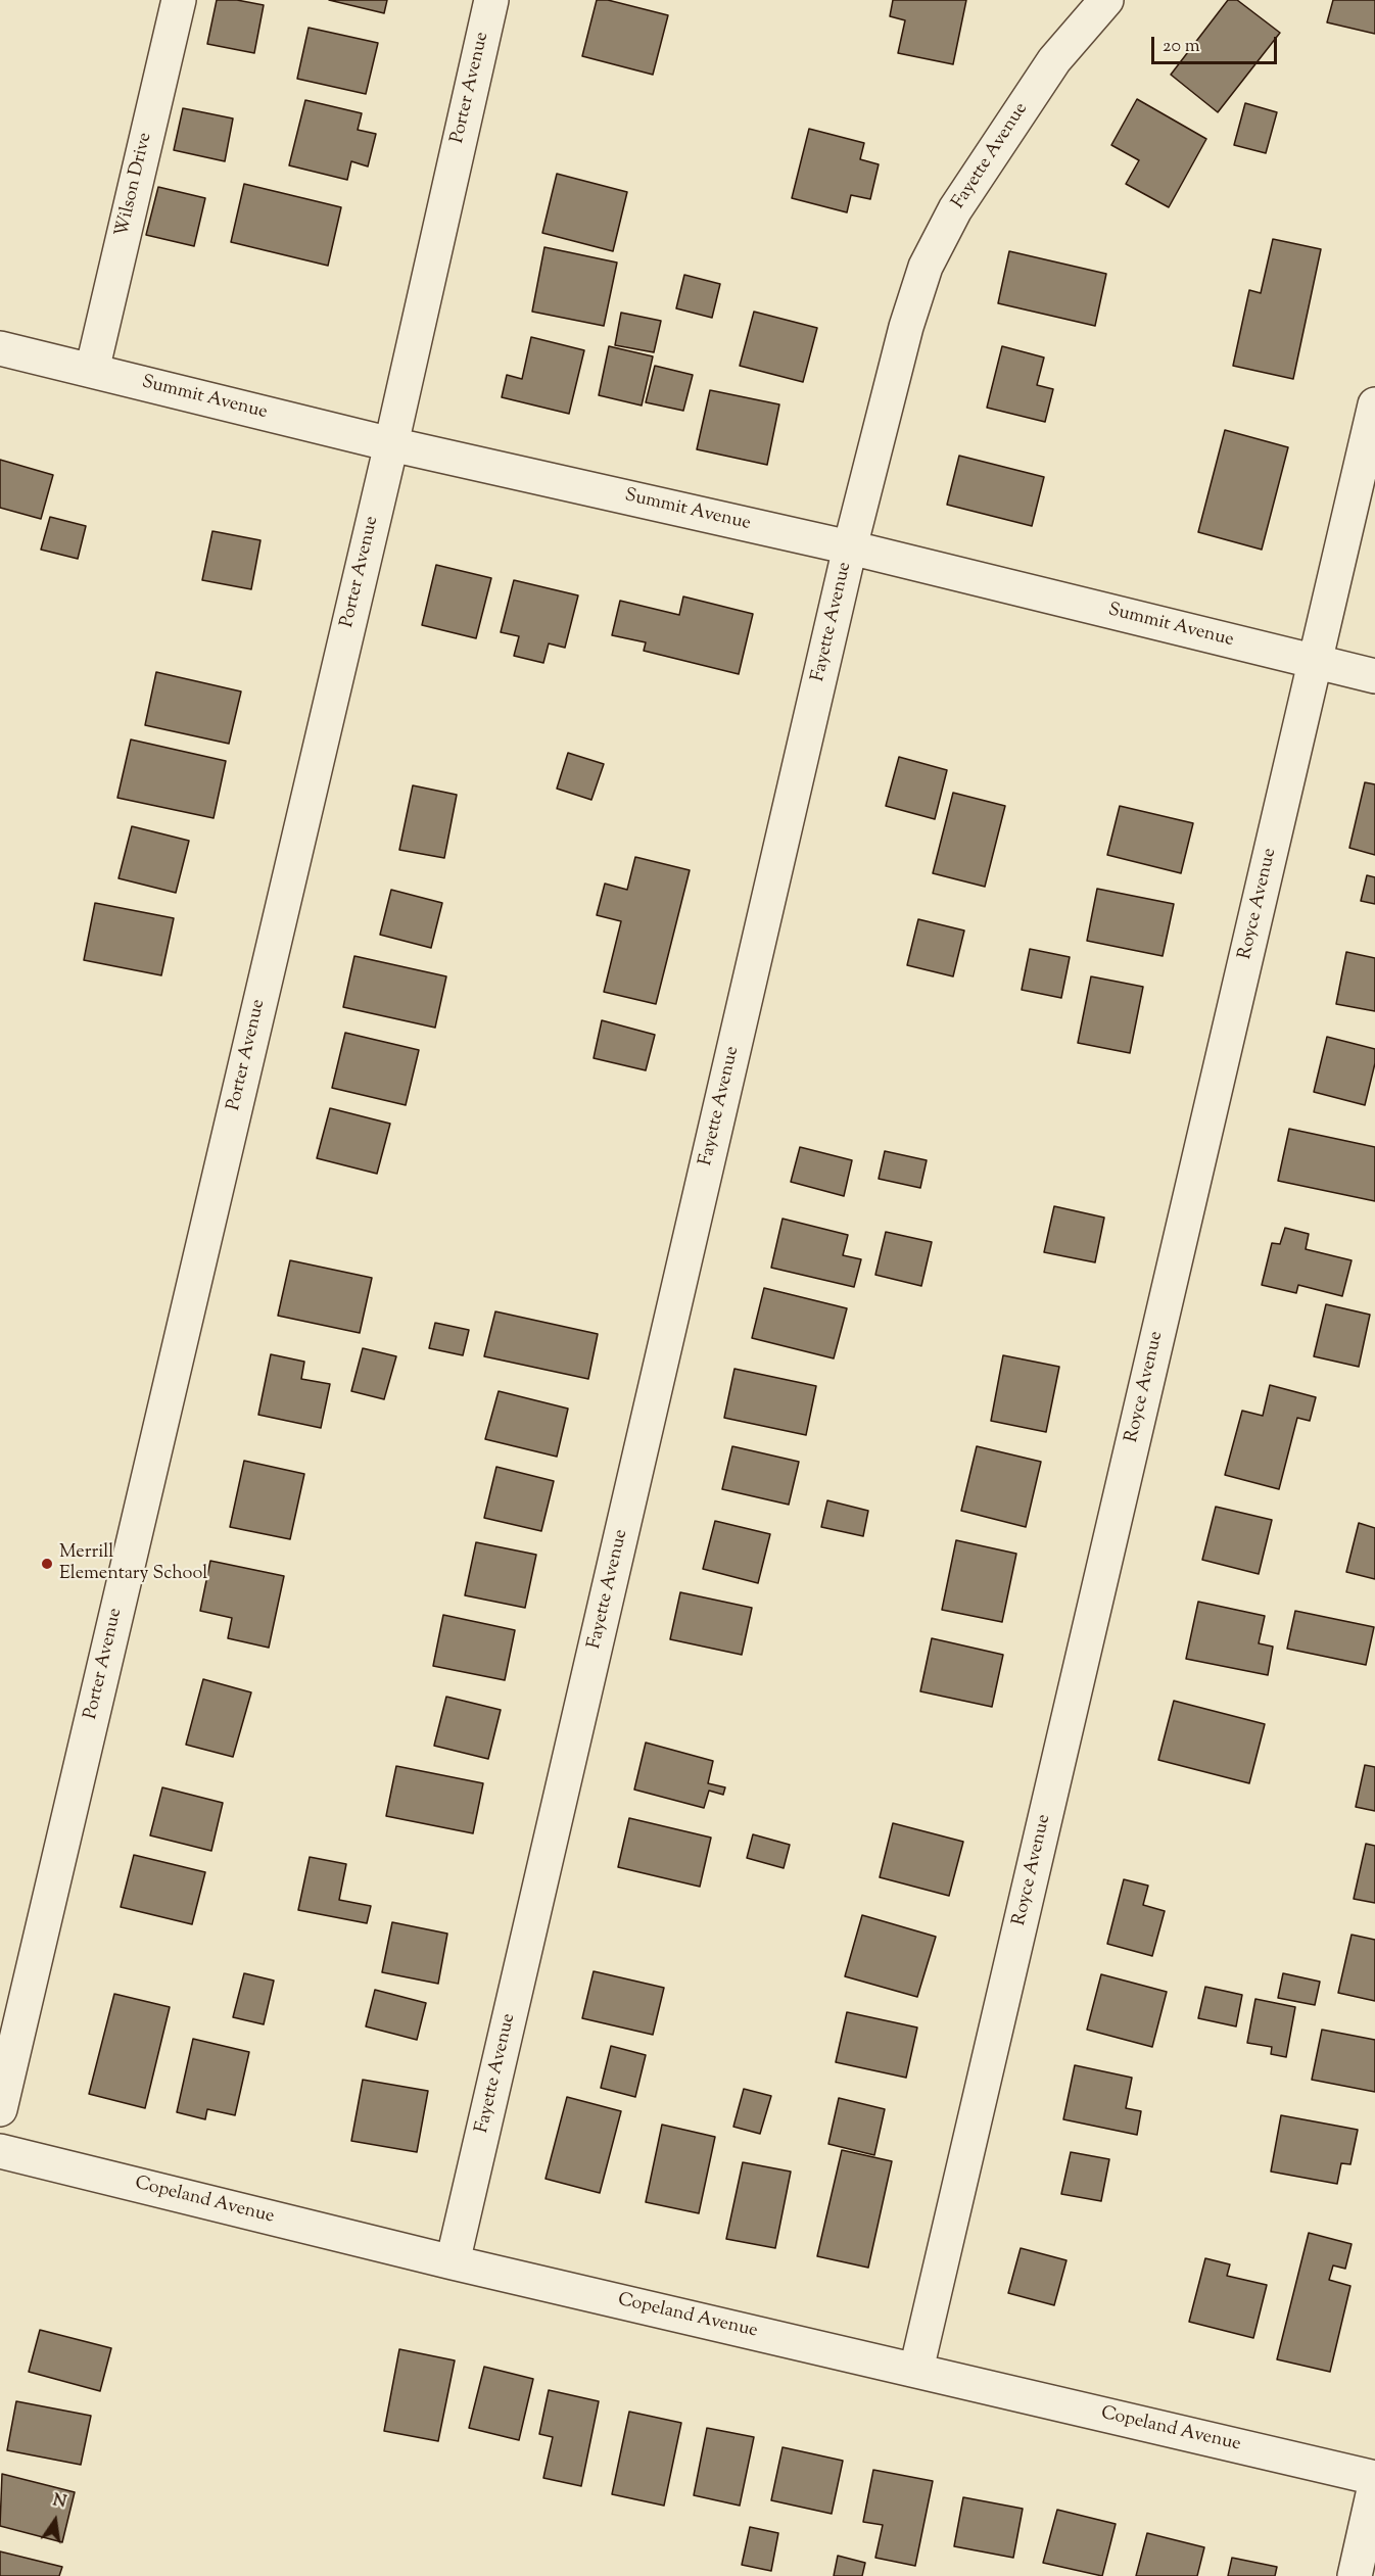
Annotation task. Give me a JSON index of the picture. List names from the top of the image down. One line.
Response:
{"streets":{"street":["Porter Avenue","Fayette Avenue","Wilson Drive","Summit Avenue","Royce Avenue","Copeland Avenue"]},"crossings":[["Porter Avenue","Summit Avenue"],["Fayette Avenue","Summit Avenue"],["Fayette Avenue","Copeland Avenue"],["Wilson Drive","Summit Avenue"],["Summit Avenue","Royce Avenue"],["Royce Avenue","Copeland Avenue"]],"places":["Merrill Elementary School"],"scale_bar":"20 m","north":"top"}
